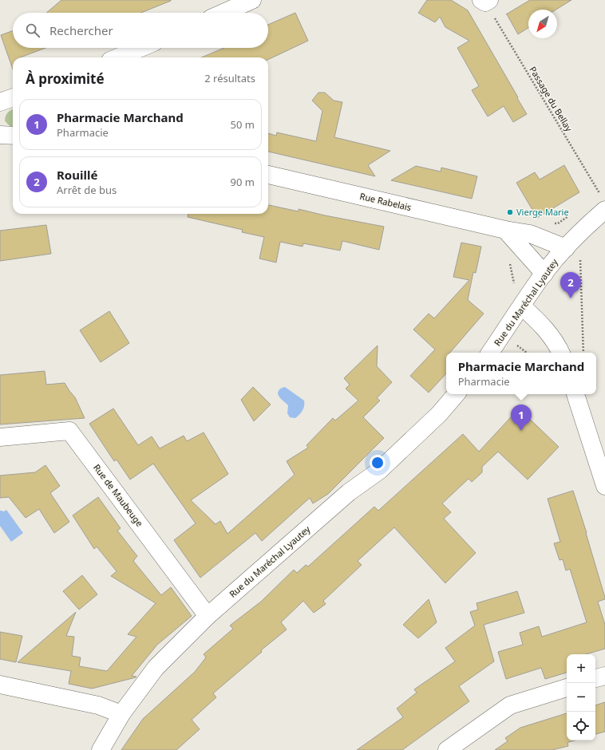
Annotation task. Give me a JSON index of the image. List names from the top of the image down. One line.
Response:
{"streets":{"street":["Rue Rabelais","Rue du Maréchal Lyautey","Rue de Maubeuge"],"path":["Passage du Bellay"]},"crossings":[["Passage du Bellay","Rue du Maréchal Lyautey"],["Rue Rabelais","Rue du Maréchal Lyautey"],["Rue du Maréchal Lyautey","Rue de Maubeuge"]],"places":["Vierge Marie"],"north":"bottom left","page":{"search":"Rechercher","heading":["À proximité","2 résultats"],"list":[{"mark":"1","name":"Pharmacie Marchand","note":"Pharmacie","value":"50 m"},{"mark":"2","name":"Rouillé","note":"Arrêt de bus","value":"90 m"}],"pins":["2","1"],"popup":["Pharmacie Marchand","Pharmacie"],"map_buttons":["+","−"]}}
